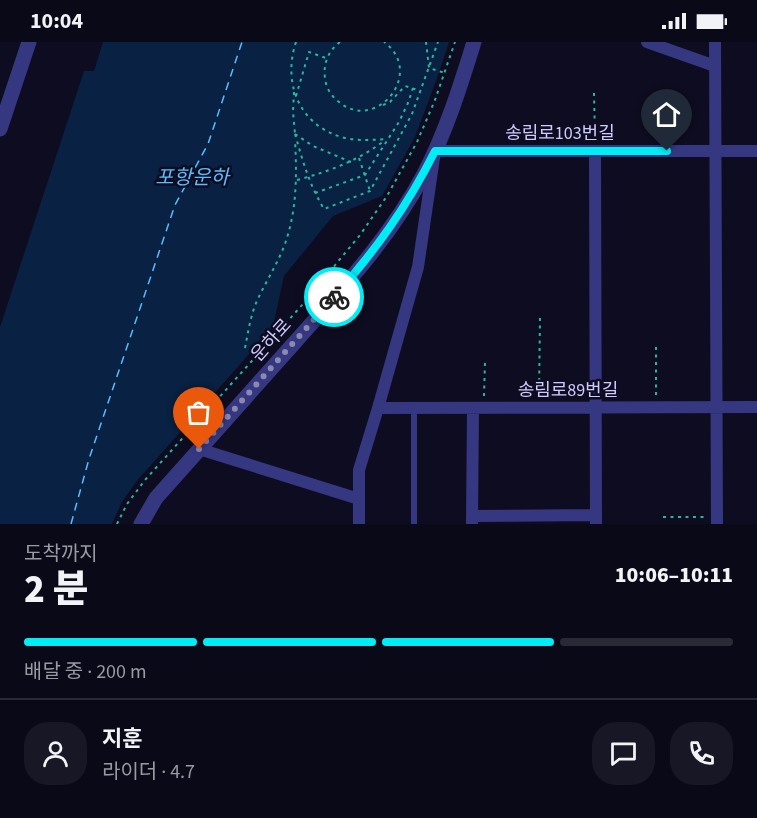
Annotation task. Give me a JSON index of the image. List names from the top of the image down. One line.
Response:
{"streets":{"street":["송림로103번길","운하로","송림로89번길"]},"crossings":[["송림로103번길","운하로"]],"water":["포항운하"],"page":{"status":"10:04","heading":["2 분","도착까지","10:06–10:11"],"panel":["지훈","라이더 · 4.7"],"bar":"배달 중 · 200 m"}}
